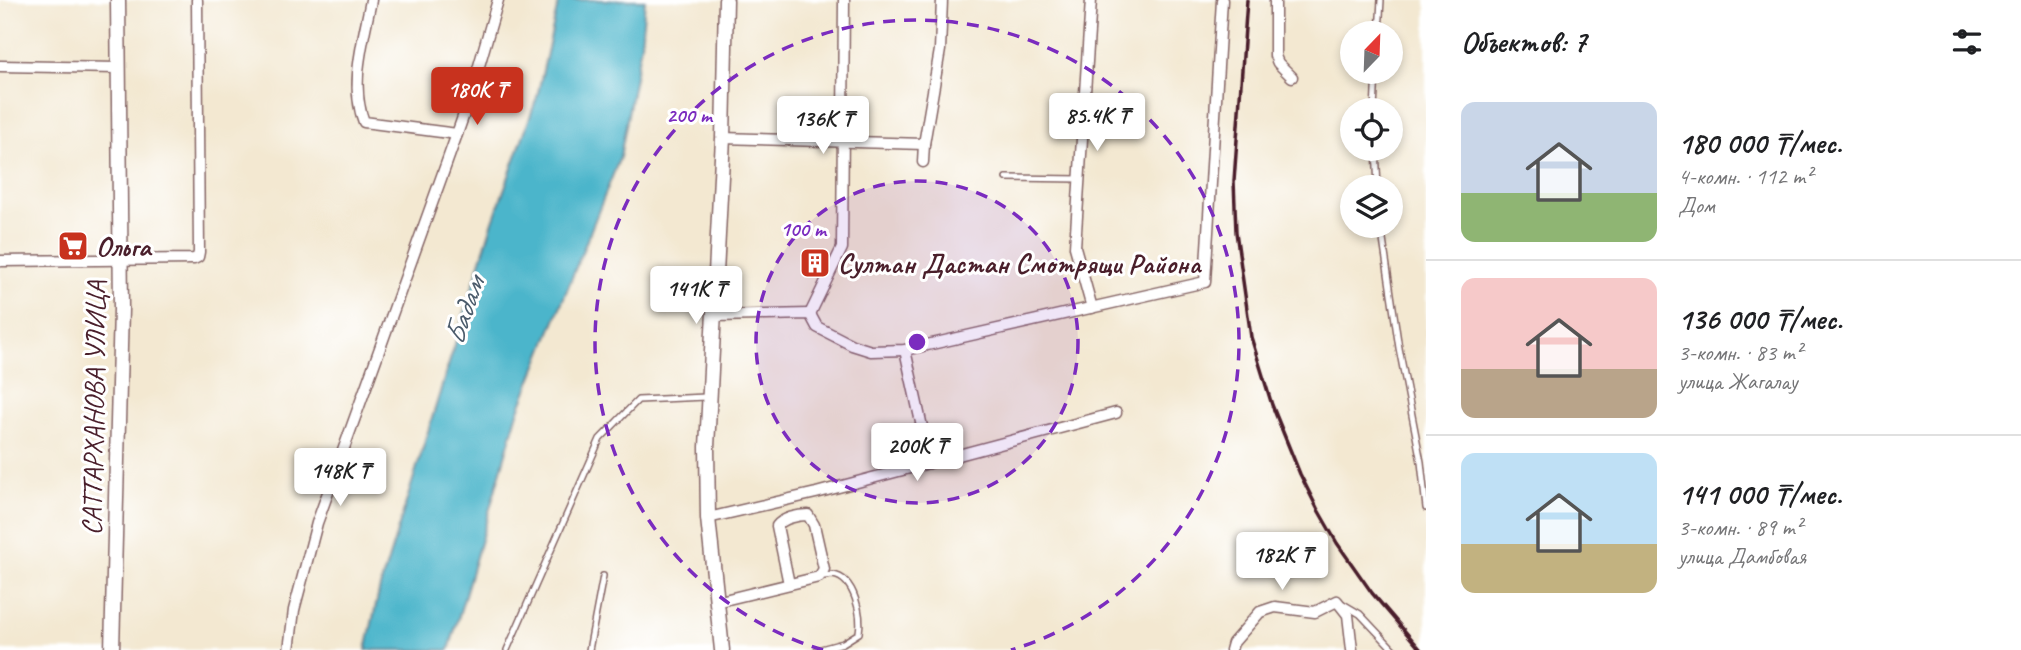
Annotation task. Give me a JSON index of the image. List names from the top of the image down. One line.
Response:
{"streets":{"street":["САТТАРХАНОВА УЛИЦА"]},"water":["Бадам"],"places":{"supermarket":["Ольга"],"building":["Султан Дастан Смотрящи Района"]},"north":"top right","page":{"heading":"Объектов: 7","price":["180K ₸","85.4K ₸","136K ₸","141K ₸","200K ₸","148K ₸","182K ₸"],"list":[{"name":"180 000 ₸/мес.","note":"4-комн. · 112 m² · Дом"},{"name":"136 000 ₸/мес.","note":"3-комн. · 83 m² · улица Жагалау"},{"name":"141 000 ₸/мес.","note":"3-комн. · 89 m² · улица Дамбовая"}]},"rings":["200 m","100 m"]}
